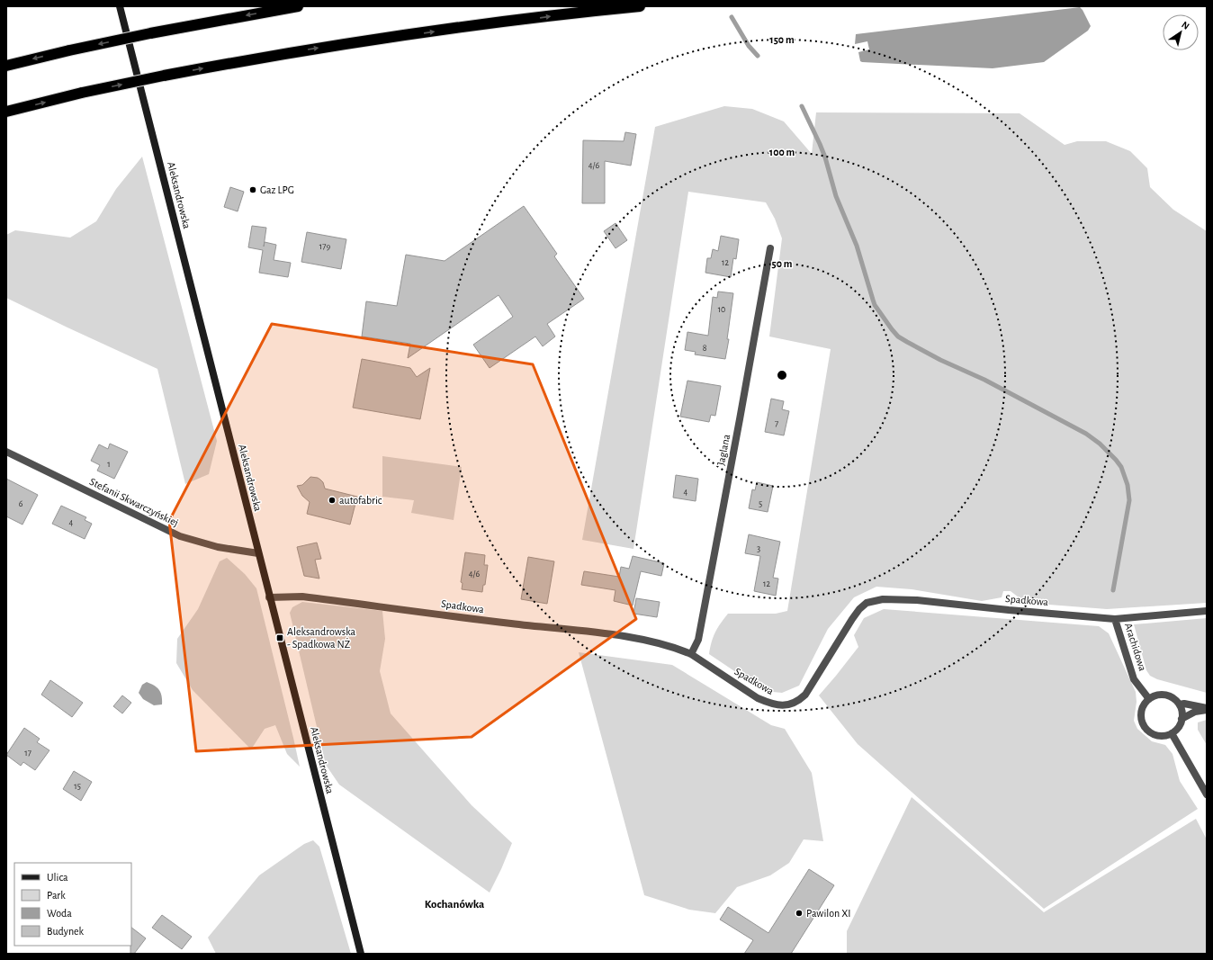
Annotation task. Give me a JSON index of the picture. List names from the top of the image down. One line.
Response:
{"streets":{"main road":["Aleksandrowska"],"street":["Jaglana","Stefanii Skwarczyńskiej","Spadkowa","Arachidowa"]},"crossings":[["Aleksandrowska","Stefanii Skwarczyńskiej"],["Aleksandrowska","Spadkowa"],["Jaglana","Spadkowa"],["Spadkowa","Arachidowa"]],"districts":["Kochanówka"],"places":{"other":["Gaz LPG","autofabric","Pawilon XI"],"transit":["Aleksandrowska - Spadkowa NŻ"]},"house_numbers":["4/6","179","12","10","8","7","1","4","6","5","4","3","4/6","12","17","15"],"legend":["Ulica","Park","Woda","Budynek"],"north":"top right","rings":["150 m","100 m","50 m"]}
